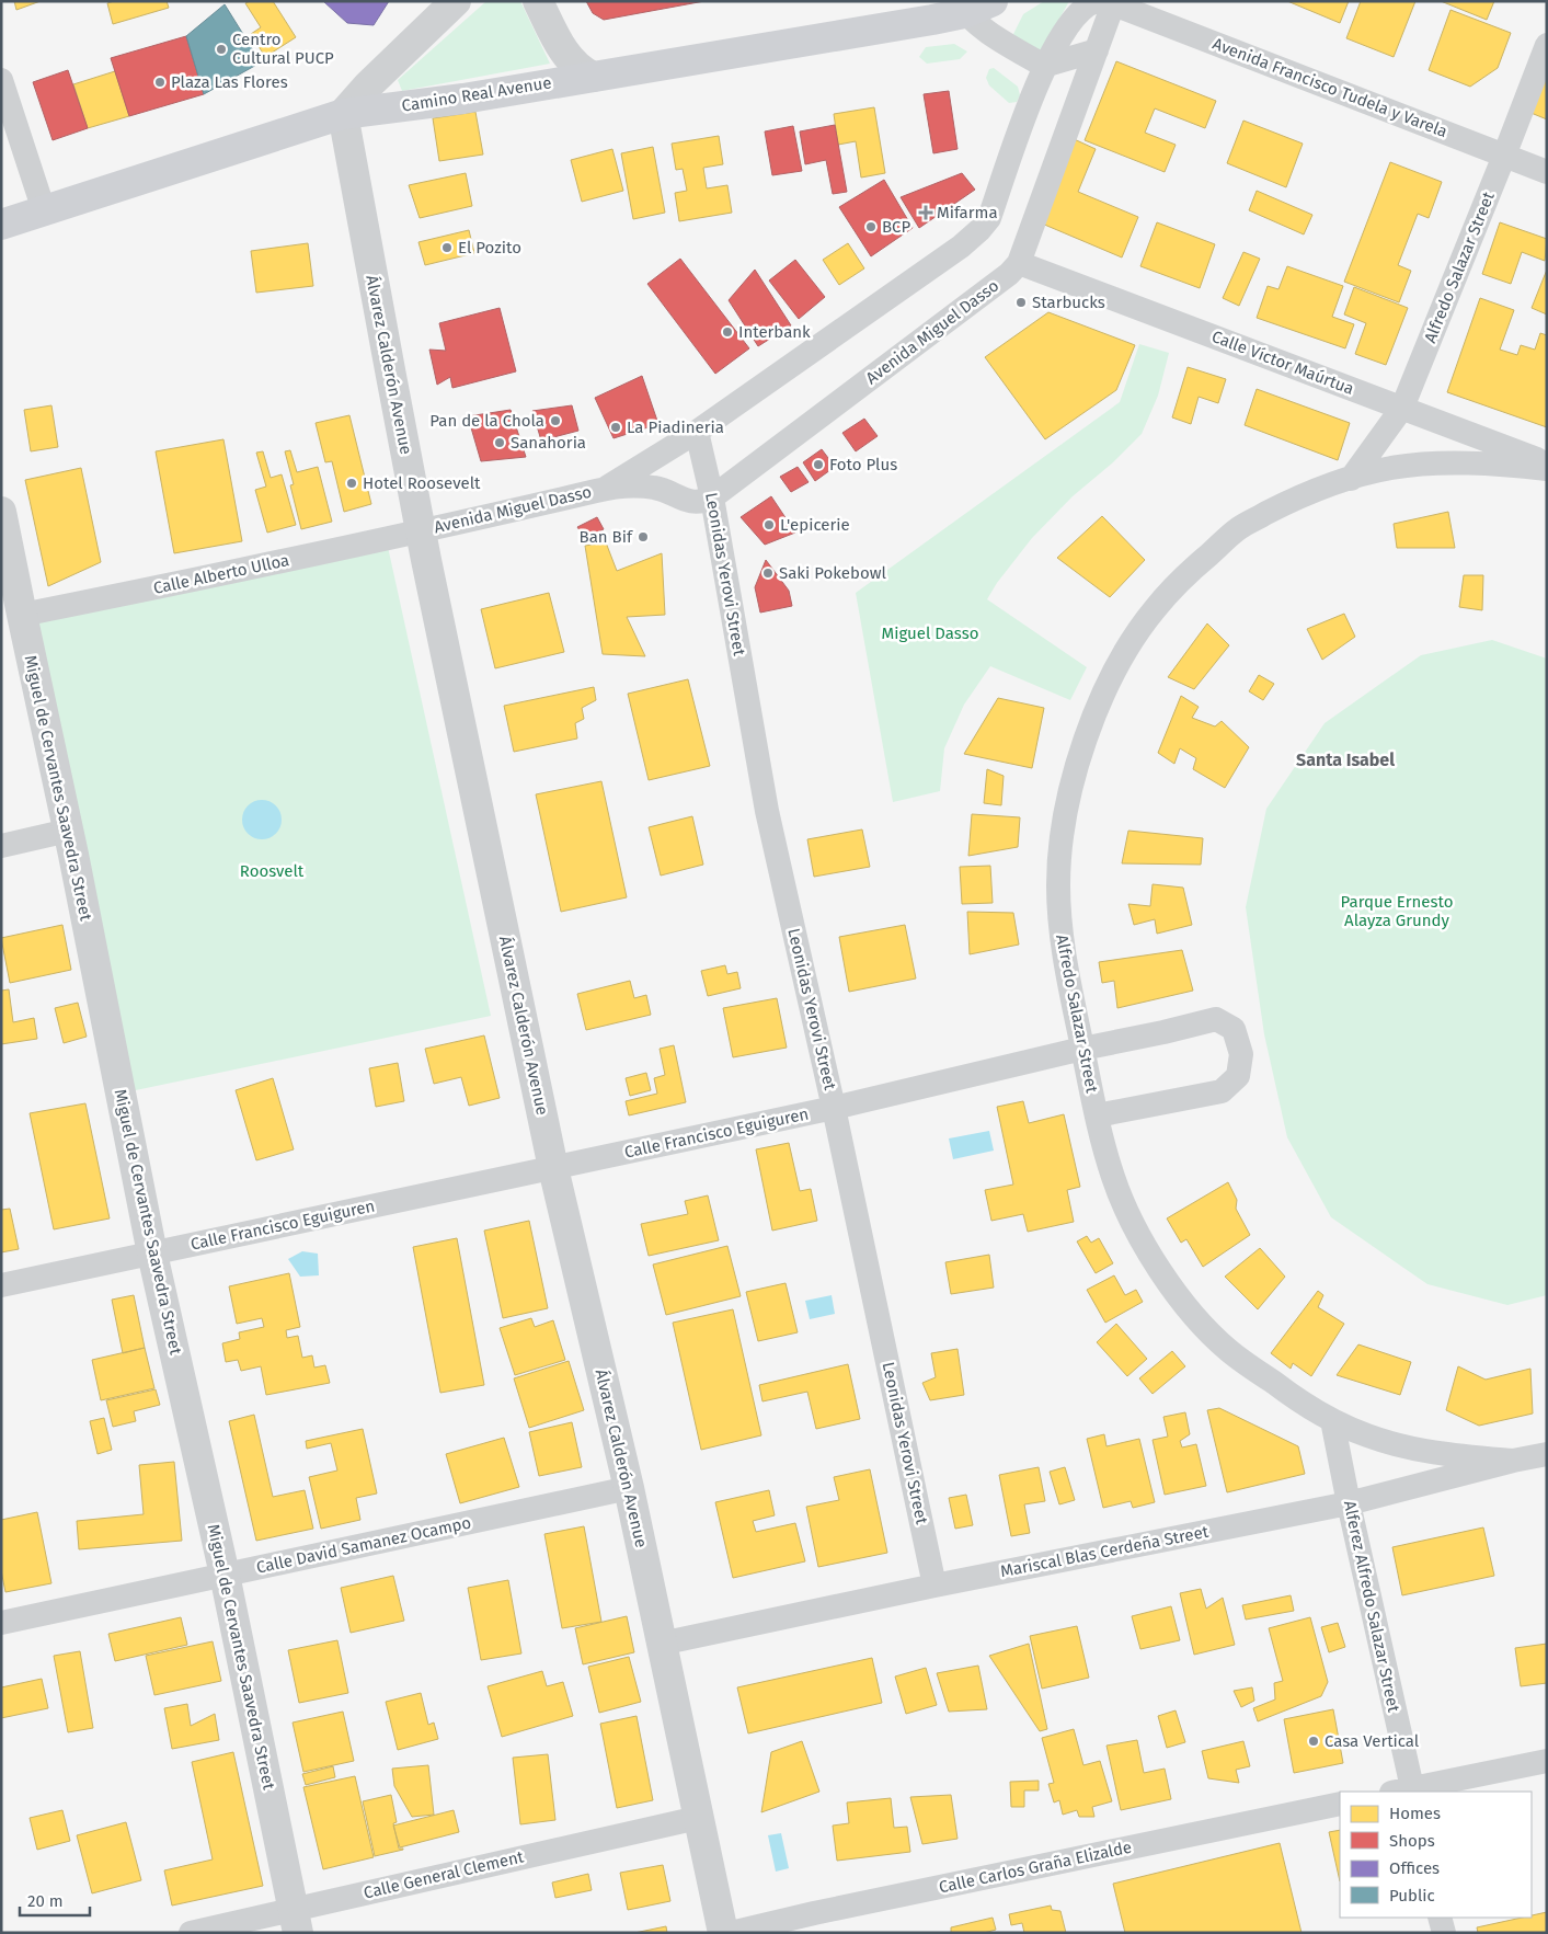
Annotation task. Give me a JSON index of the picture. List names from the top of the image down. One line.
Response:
{"streets":{"main road":["Camino Real Avenue"],"street":["Avenida Francisco Tudela y Varela","Alfredo Salazar Street","Avenida Miguel Dasso","Calle Víctor Maúrtua","Álvarez Calderón Avenue","Calle Alberto Ulloa","Leonidas Yerovi Street","Miguel de Cervantes Saavedra Street","Calle Francisco Eguiguren","Calle David Samanez Ocampo","Mariscal Blas Cerdeña Street","Alferez Alfredo Salazar Street","Calle Carlos Graña Elizalde","Calle General Clement"]},"crossings":[["Avenida Francisco Tudela y Varela","Alfredo Salazar Street"],["Avenida Francisco Tudela y Varela","Avenida Miguel Dasso"],["Camino Real Avenue","Álvarez Calderón Avenue"],["Alfredo Salazar Street","Calle Víctor Maúrtua"],["Alfredo Salazar Street","Calle Francisco Eguiguren"],["Alfredo Salazar Street","Mariscal Blas Cerdeña Street"],["Alfredo Salazar Street","Alferez Alfredo Salazar Street"],["Avenida Miguel Dasso","Calle Víctor Maúrtua"],["Avenida Miguel Dasso","Álvarez Calderón Avenue"],["Avenida Miguel Dasso","Calle Alberto Ulloa"],["Avenida Miguel Dasso","Leonidas Yerovi Street"],["Álvarez Calderón Avenue","Calle Alberto Ulloa"],["Álvarez Calderón Avenue","Calle Francisco Eguiguren"],["Álvarez Calderón Avenue","Calle David Samanez Ocampo"],["Álvarez Calderón Avenue","Mariscal Blas Cerdeña Street"],["Álvarez Calderón Avenue","Calle General Clement"],["Calle Alberto Ulloa","Miguel de Cervantes Saavedra Street"],["Leonidas Yerovi Street","Calle Francisco Eguiguren"],["Leonidas Yerovi Street","Mariscal Blas Cerdeña Street"],["Miguel de Cervantes Saavedra Street","Calle Francisco Eguiguren"],["Miguel de Cervantes Saavedra Street","Calle David Samanez Ocampo"],["Miguel de Cervantes Saavedra Street","Calle General Clement"],["Mariscal Blas Cerdeña Street","Alferez Alfredo Salazar Street"]],"districts":["Santa Isabel"],"parks":["Miguel Dasso","Roosvelt","Parque Ernesto Alayza Grundy"],"places":{"other":["Centro Cultural PUCP","Plaza Las Flores","BCP","El Pozito","Starbucks","Interbank","Pan de la Chola","La Piadineria","Sanahoria","Foto Plus","Hotel Roosevelt","L'epicerie","Ban Bif","Saki Pokebowl","Casa Vertical"],"health":["Mifarma"]},"legend":["Homes","Shops","Offices","Public"],"scale_bar":"20 m"}
